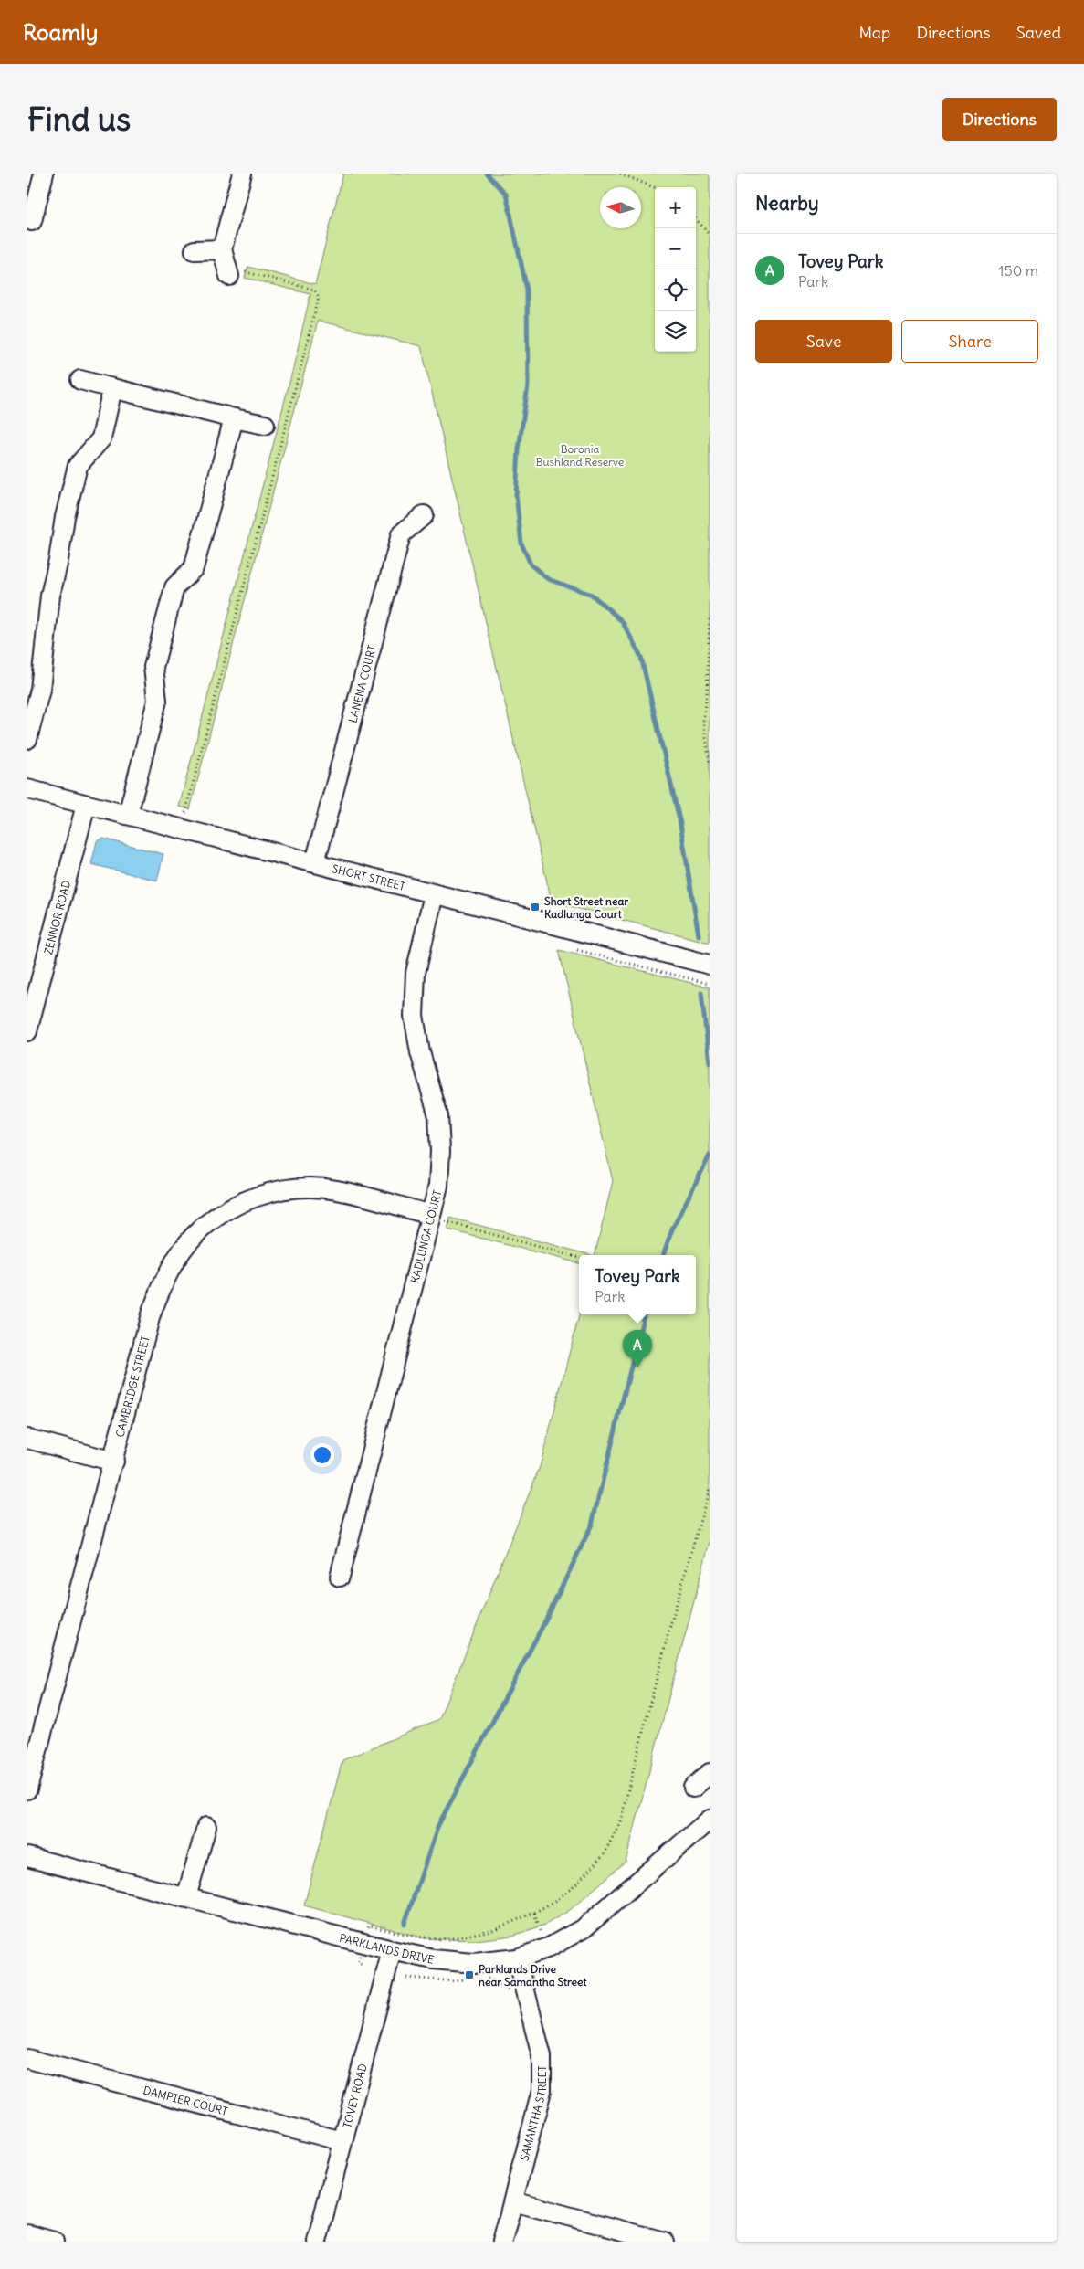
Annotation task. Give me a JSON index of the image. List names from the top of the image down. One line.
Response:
{"streets":{"street":["LANENA COURT","SHORT STREET","ZENNOR ROAD","KADLUNGA COURT","CAMBRIDGE STREET","PARKLANDS DRIVE","TOVEY ROAD","DAMPIER COURT","SAMANTHA STREET"]},"crossings":[["LANENA COURT","SHORT STREET"],["SHORT STREET","ZENNOR ROAD"],["SHORT STREET","KADLUNGA COURT"],["KADLUNGA COURT","CAMBRIDGE STREET"],["PARKLANDS DRIVE","TOVEY ROAD"],["PARKLANDS DRIVE","SAMANTHA STREET"],["TOVEY ROAD","DAMPIER COURT"]],"parks":["Boronia Bushland Reserve"],"places":{"transit":["Short Street near Kadlunga Court","Parklands Drive near Samantha Street"]},"north":"left","page":{"header":"Roamly","nav":["Map","Directions","Saved"],"buttons":["Directions",["Save","Share"]],"title":"Find us","heading":"Nearby","map_buttons":["+","−"],"list":[{"mark":"A","name":"Tovey Park","note":"Park","value":"150 m"}],"popup":["Tovey Park","Park"],"pins":"A"}}
